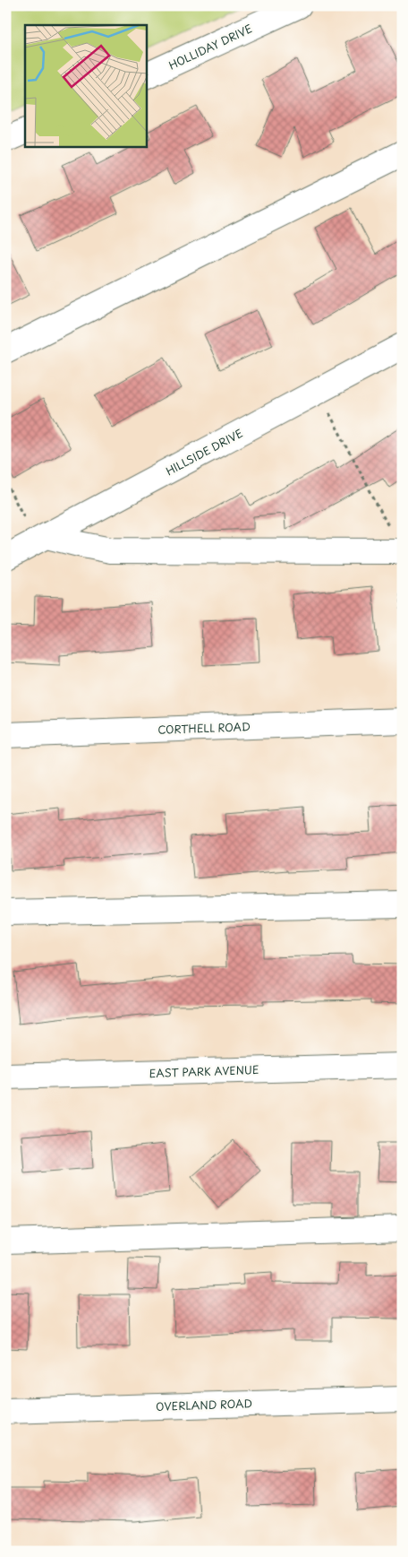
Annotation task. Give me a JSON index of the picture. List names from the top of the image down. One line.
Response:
{"streets":{"street":["HOLLIDAY DRIVE","HILLSIDE DRIVE","CORTHELL ROAD","EAST PARK AVENUE","OVERLAND ROAD"]}}
